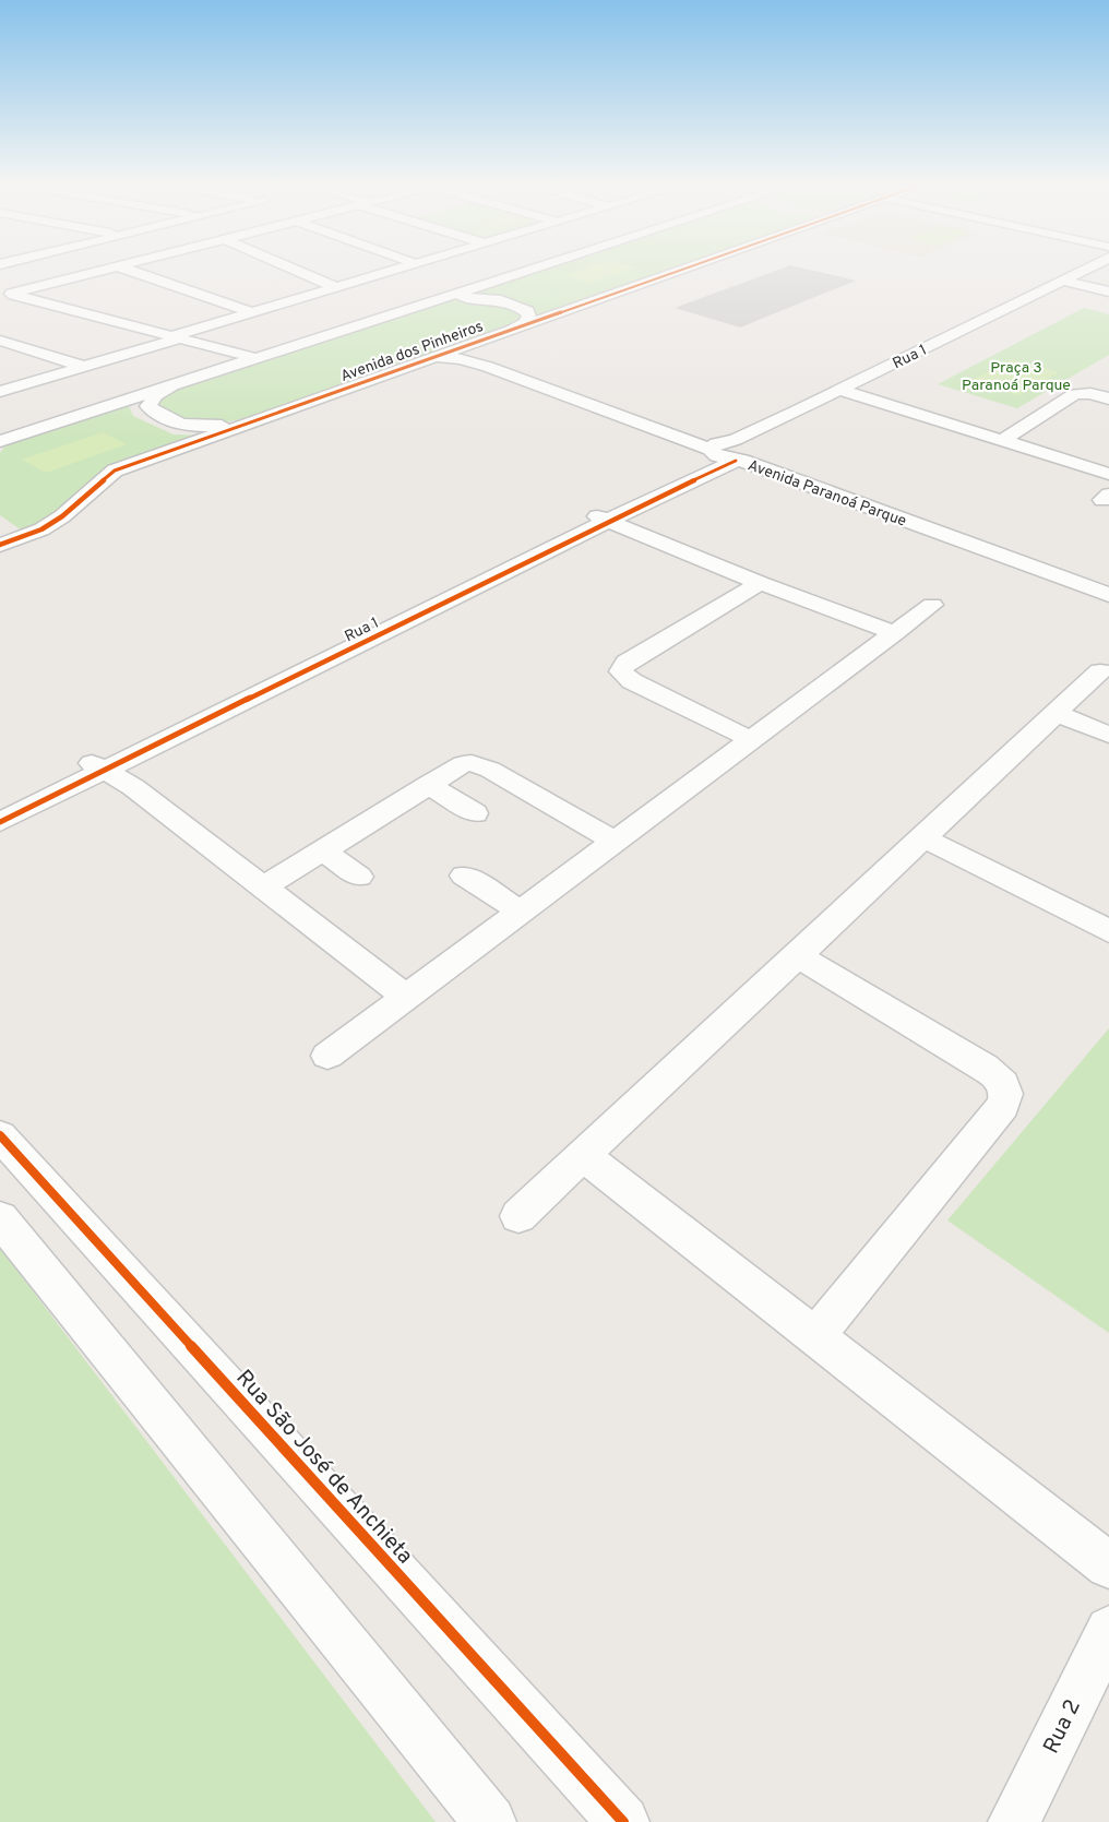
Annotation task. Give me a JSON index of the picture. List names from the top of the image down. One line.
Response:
{"streets":{"street":["Avenida dos Pinheiros","Rua 1","Avenida Paranoá Parque","Rua São José de Anchieta","Rua 2"]},"crossings":[["Avenida dos Pinheiros","Avenida Paranoá Parque"],["Rua 1","Avenida Paranoá Parque"]],"parks":["Praça 3 Paranoá Parque"]}
